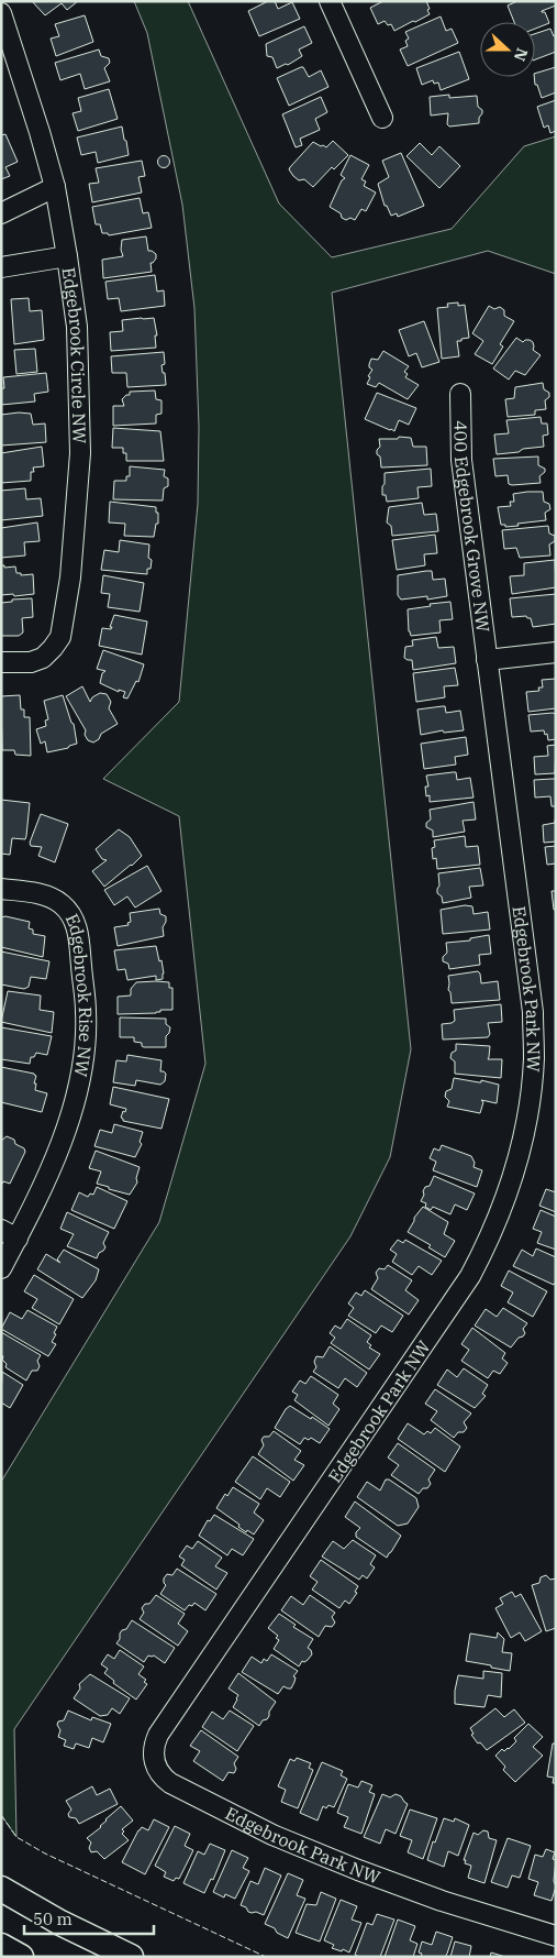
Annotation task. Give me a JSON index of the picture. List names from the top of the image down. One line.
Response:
{"streets":{"street":["Edgebrook Circle NW","400 Edgebrook Grove NW","Edgebrook Park NW","Edgebrook Rise NW"]},"crossings":[["400 Edgebrook Grove NW","Edgebrook Park NW"]],"scale_bar":"50 m","north":"right"}
